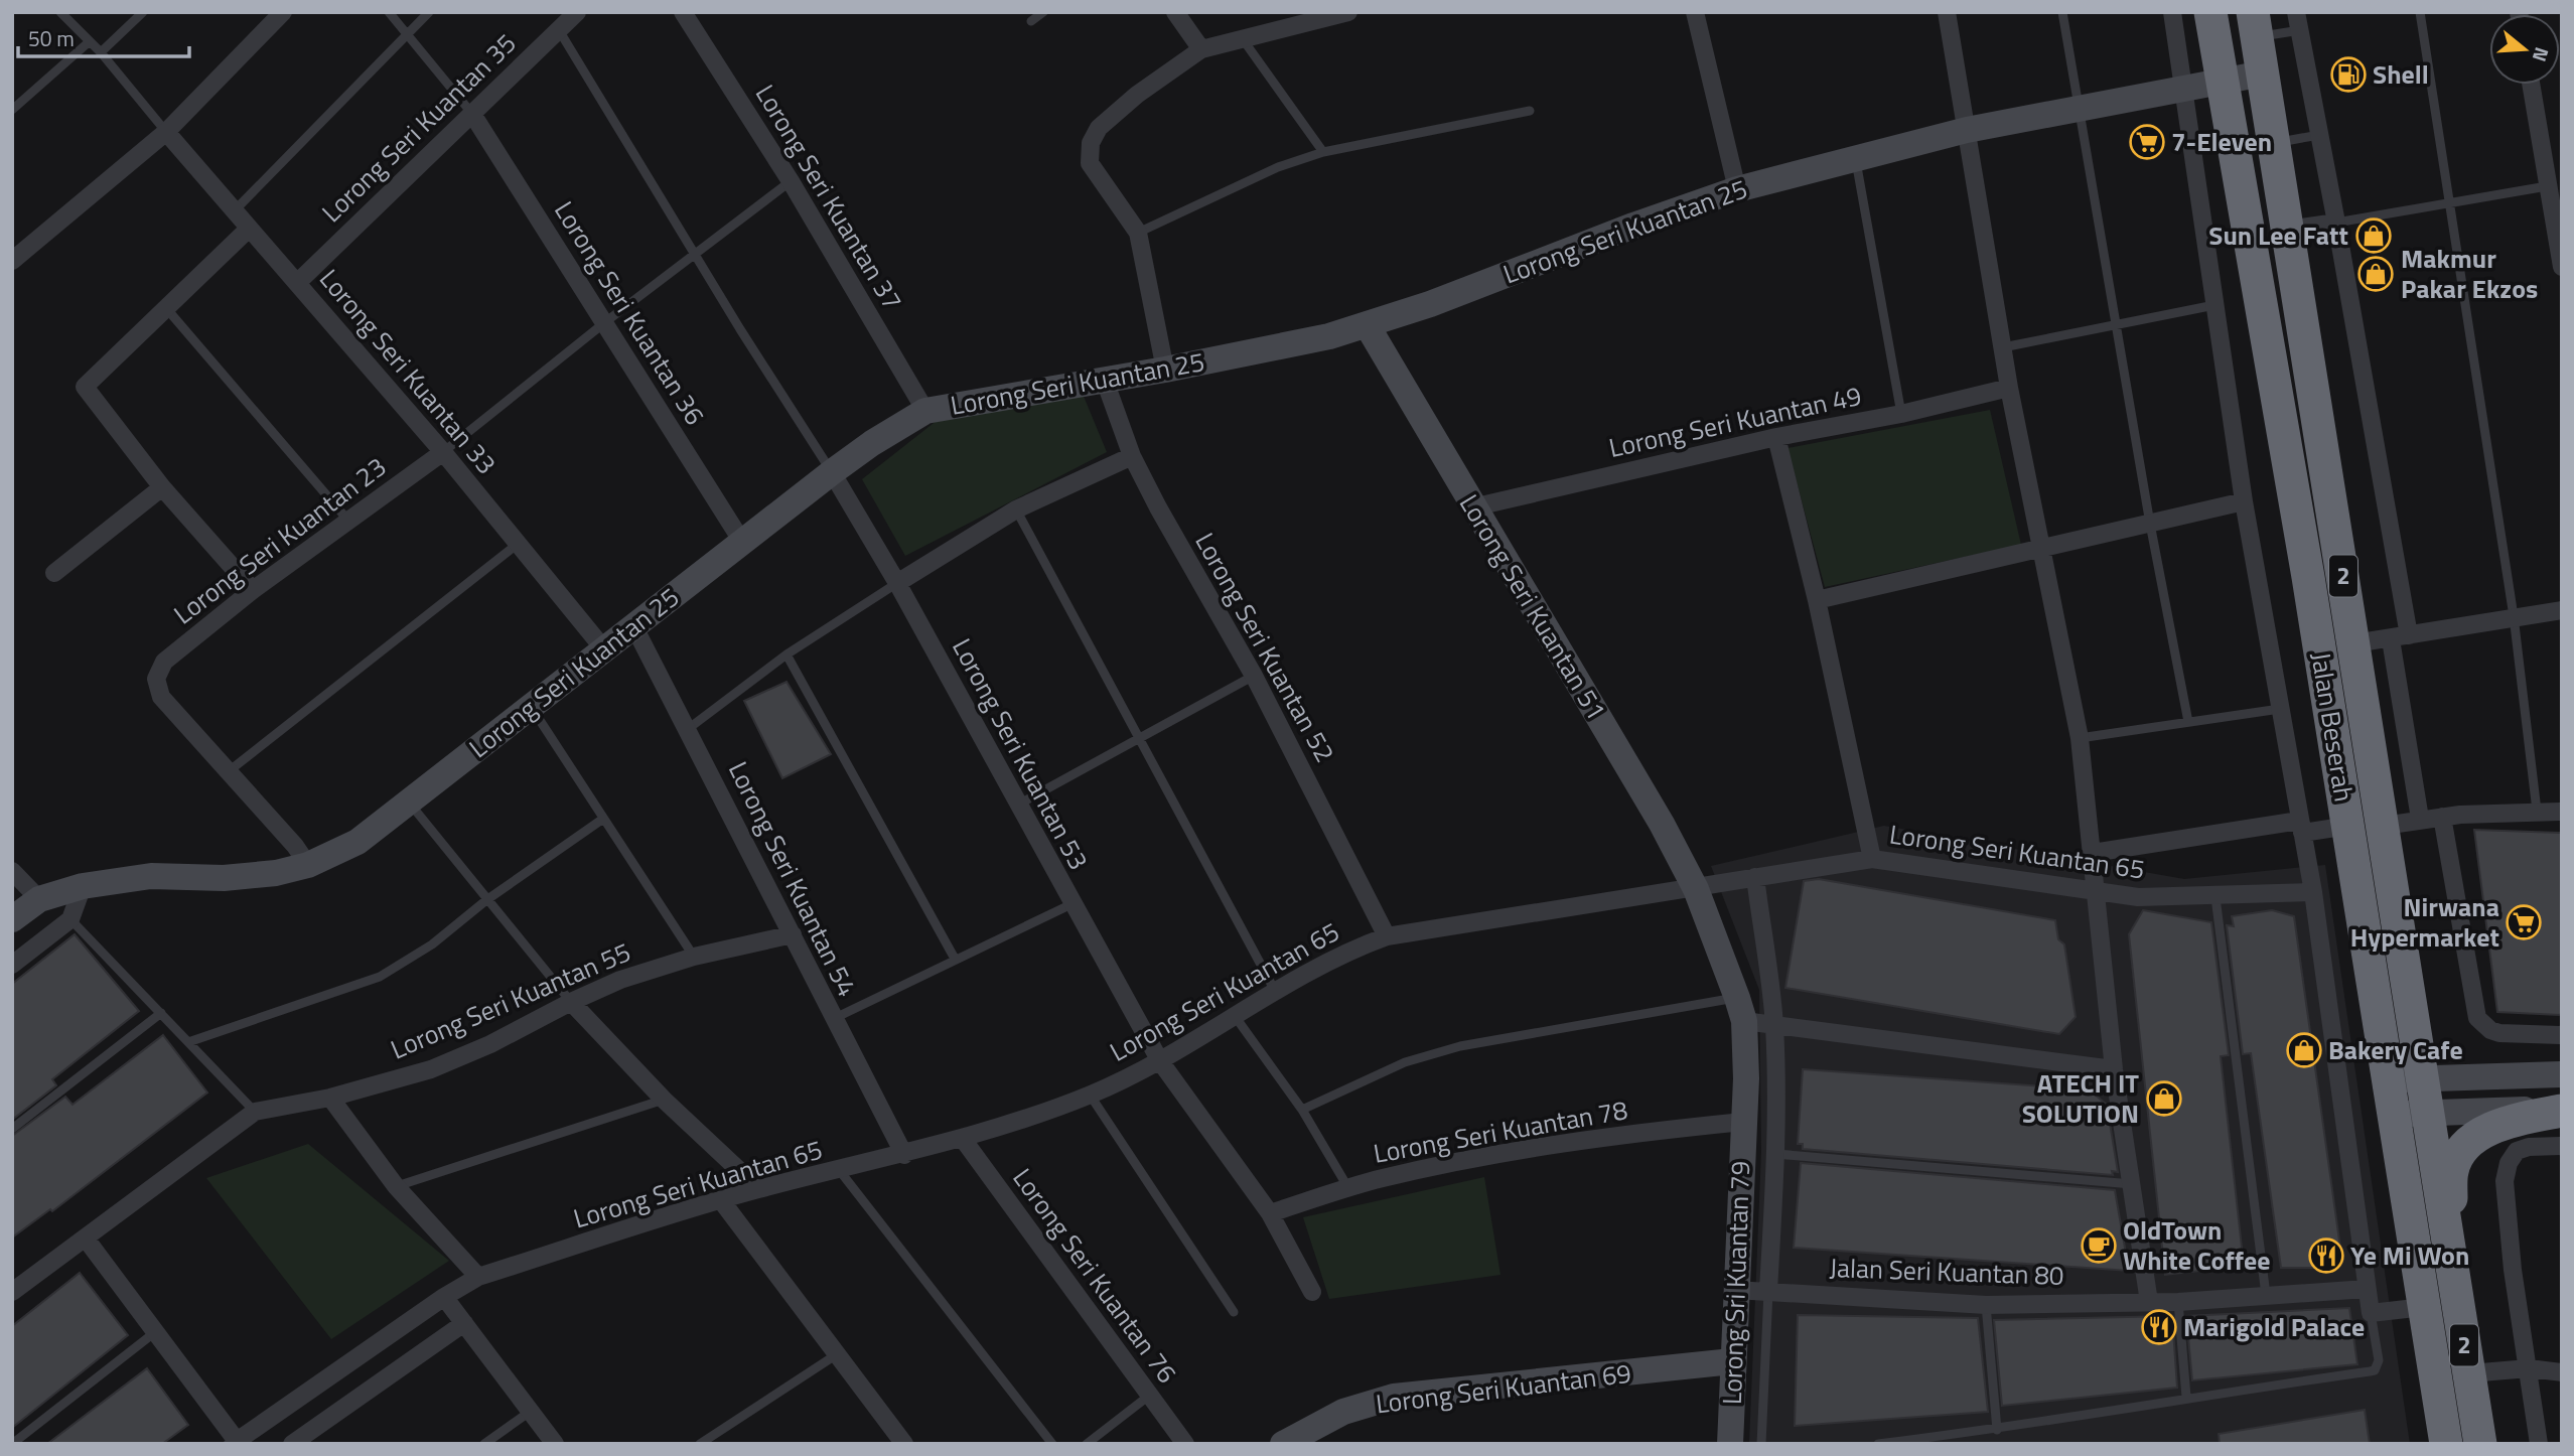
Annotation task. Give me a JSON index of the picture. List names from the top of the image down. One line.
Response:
{"streets":{"highway":["2","Jalan Beserah"],"street":["Lorong Seri Kuantan 35","Lorong Seri Kuantan 37","Lorong Seri Kuantan 25","Lorong Seri Kuantan 36","Lorong Seri Kuantan 33","Lorong Seri Kuantan 49","Lorong Seri Kuantan 23","Lorong Seri Kuantan 51","Lorong Seri Kuantan 52","Lorong Seri Kuantan 53","Lorong Seri Kuantan 65","Lorong Seri Kuantan 54","Lorong Seri Kuantan 55","Lorong Seri Kuantan 78","Jalan Seri Kuantan 80","Lorong Seri Kuantan 76","Lorong Sri Kuantan 79","Lorong Seri Kuantan 69"]},"crossings":[["Lorong Seri Kuantan 35","Lorong Seri Kuantan 36"],["Lorong Seri Kuantan 35","Lorong Seri Kuantan 33"],["Lorong Seri Kuantan 37","Lorong Seri Kuantan 25"],["Lorong Seri Kuantan 25","Lorong Seri Kuantan 36"],["Lorong Seri Kuantan 25","Lorong Seri Kuantan 33"],["Lorong Seri Kuantan 25","Lorong Seri Kuantan 51"],["Lorong Seri Kuantan 25","Lorong Seri Kuantan 52"],["Lorong Seri Kuantan 25","Jalan Beserah"],["Lorong Seri Kuantan 25","Lorong Seri Kuantan 53"],["Lorong Seri Kuantan 25","Lorong Seri Kuantan 54"],["Lorong Seri Kuantan 33","Lorong Seri Kuantan 23"],["Lorong Seri Kuantan 49","Lorong Seri Kuantan 51"],["Lorong Seri Kuantan 51","Lorong Seri Kuantan 65"],["Lorong Seri Kuantan 51","Lorong Sri Kuantan 79"],["Lorong Seri Kuantan 52","Lorong Seri Kuantan 65"],["Lorong Seri Kuantan 53","Lorong Seri Kuantan 65"],["Lorong Seri Kuantan 53","Lorong Seri Kuantan 78"],["Lorong Seri Kuantan 65","Lorong Seri Kuantan 54"],["Lorong Seri Kuantan 65","Lorong Seri Kuantan 76"],["Lorong Seri Kuantan 54","Lorong Seri Kuantan 55"],["Lorong Seri Kuantan 78","Lorong Sri Kuantan 79"],["Jalan Seri Kuantan 80","Lorong Sri Kuantan 79"],["Lorong Sri Kuantan 79","Lorong Seri Kuantan 69"]],"places":{"fuel station":["Shell"],"supermarket":["7-Eleven","Nirwana Hypermarket"],"shop":["Sun Lee Fatt","Makmur Pakar Ekzos","Bakery Cafe","ATECH IT SOLUTION"],"cafe":["OldTown White Coffee"],"restaurant":["Ye Mi Won","Marigold Palace"]},"scale_bar":"50 m","north":"right"}
